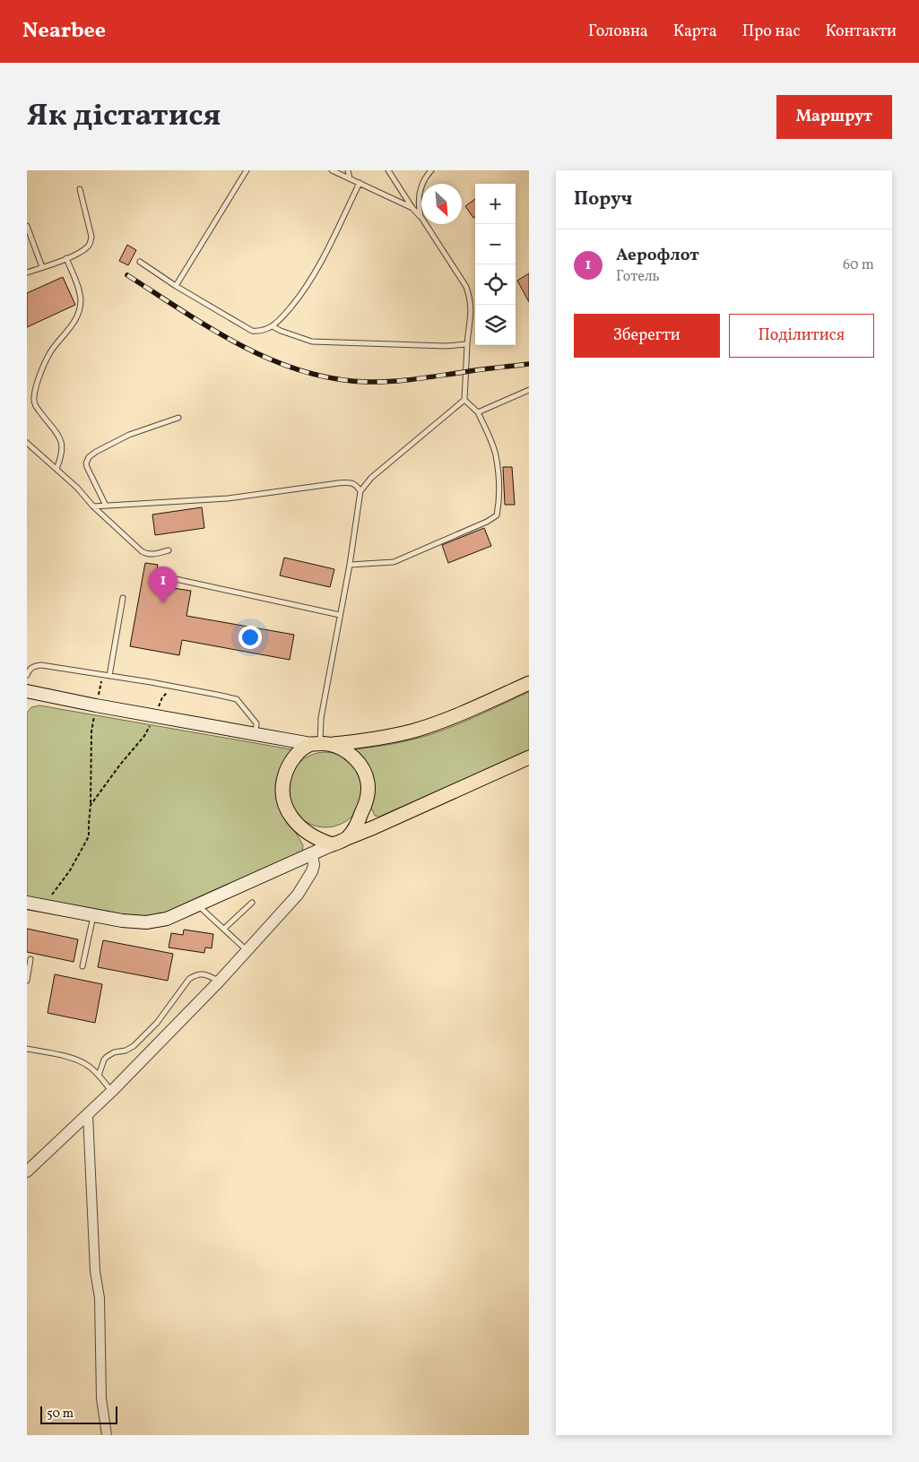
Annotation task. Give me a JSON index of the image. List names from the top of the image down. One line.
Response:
{"scale_bar":"50 m","north":"bottom right","page":{"header":"Nearbee","nav":["Головна","Карта","Про нас","Контакти"],"title":"Як дістатися","buttons":["Маршрут",["Зберегти","Поділитися"]],"heading":"Поруч","map_buttons":["+","−"],"list":[{"mark":"1","name":"Аерофлот","note":"Готель","value":"60 m"}],"pins":"1","scale":"50 m"}}
